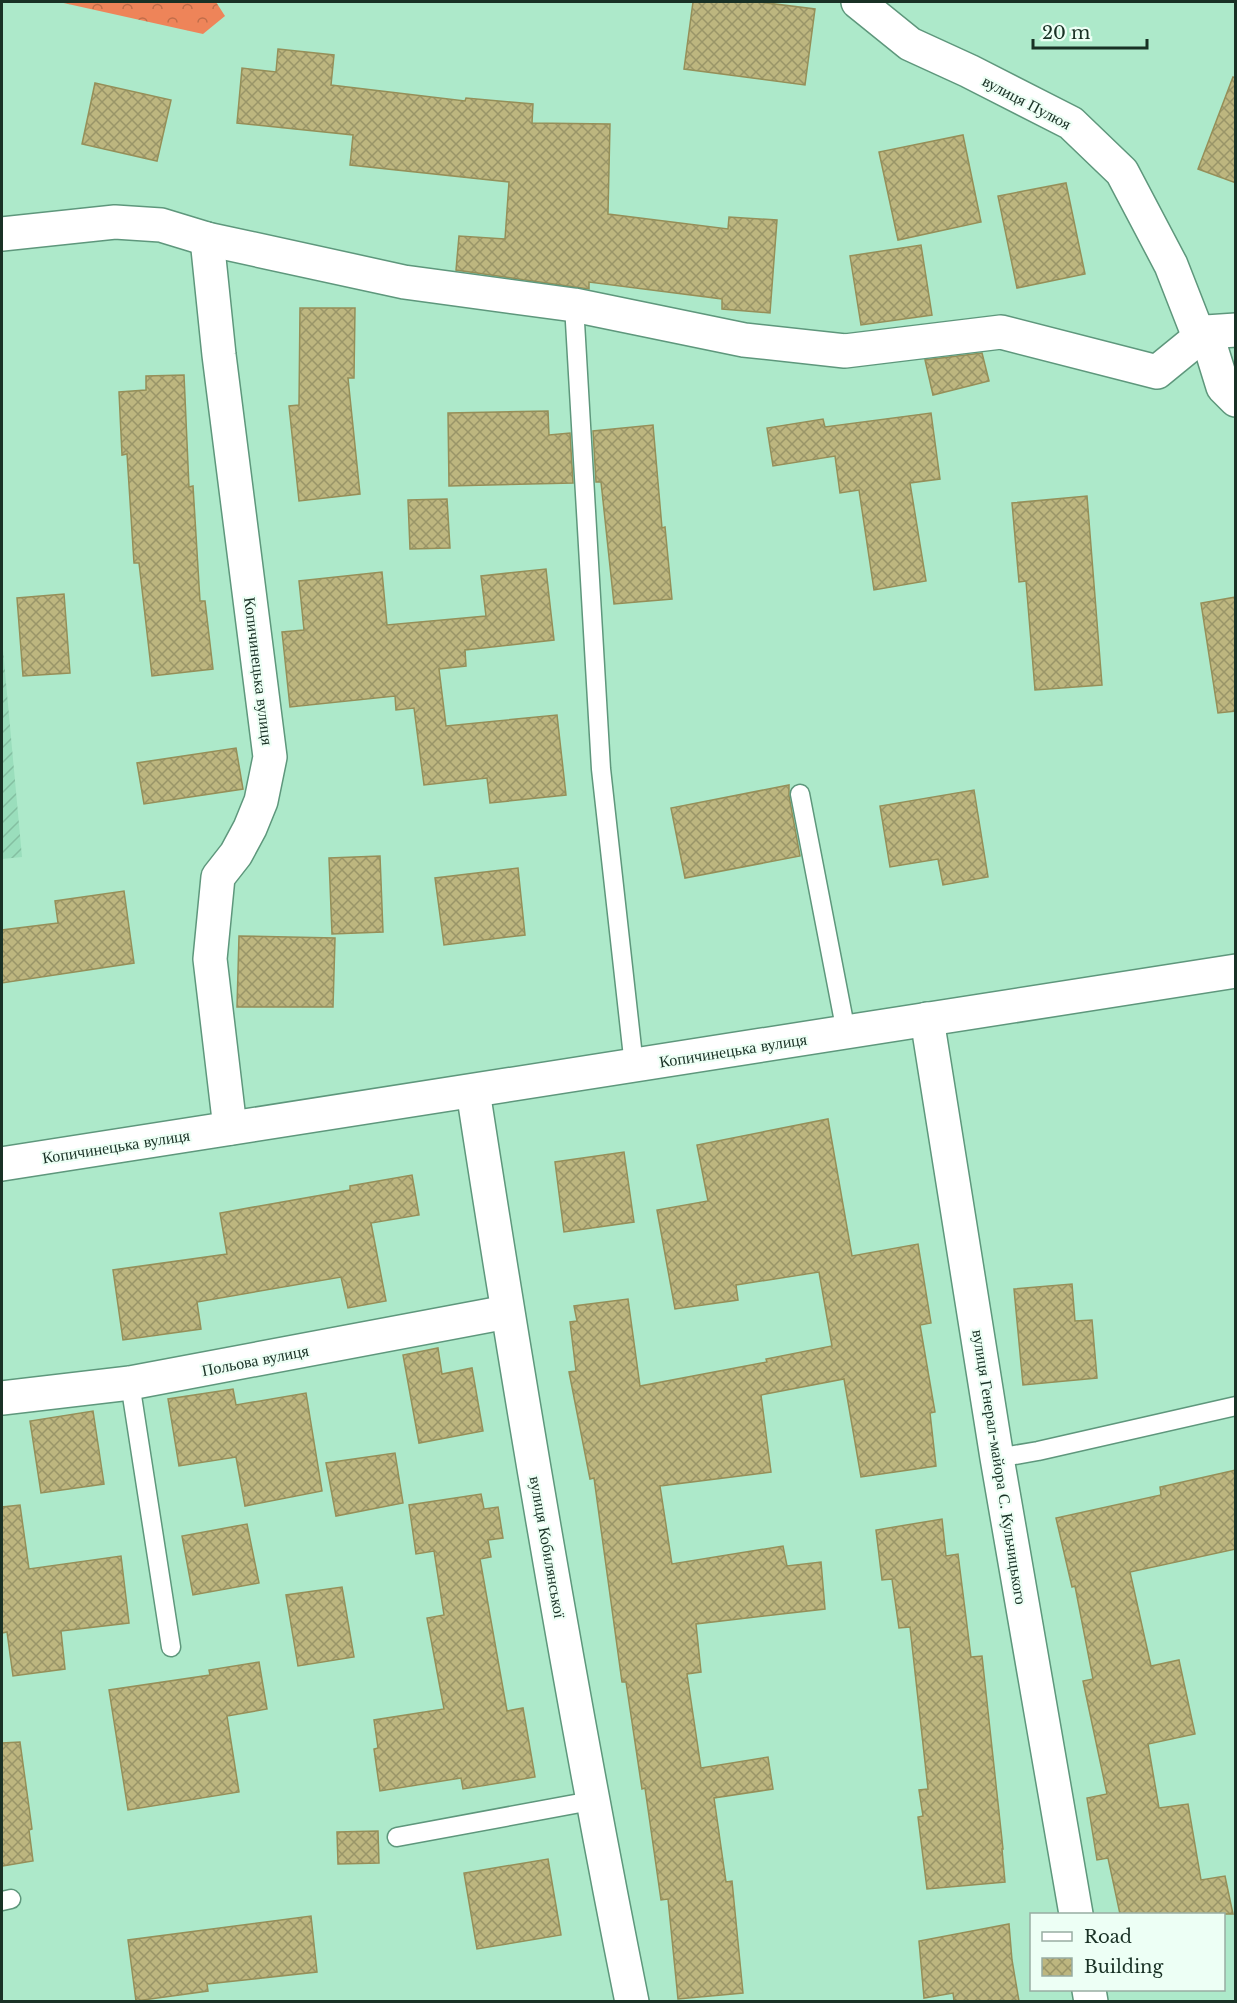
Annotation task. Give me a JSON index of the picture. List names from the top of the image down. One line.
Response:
{"streets":{"street":["вулиця Пулюя","Копичинецька вулиця","Польова вулиця","вулиця Генерал-майора С. Кульчицького","вулиця Кобилянської"]},"crossings":[["Копичинецька вулиця","вулиця Генерал-майора С. Кульчицького"],["Копичинецька вулиця","вулиця Кобилянської"],["Польова вулиця","вулиця Кобилянської"]],"legend":["Road","Building"],"scale_bar":"20 m"}
